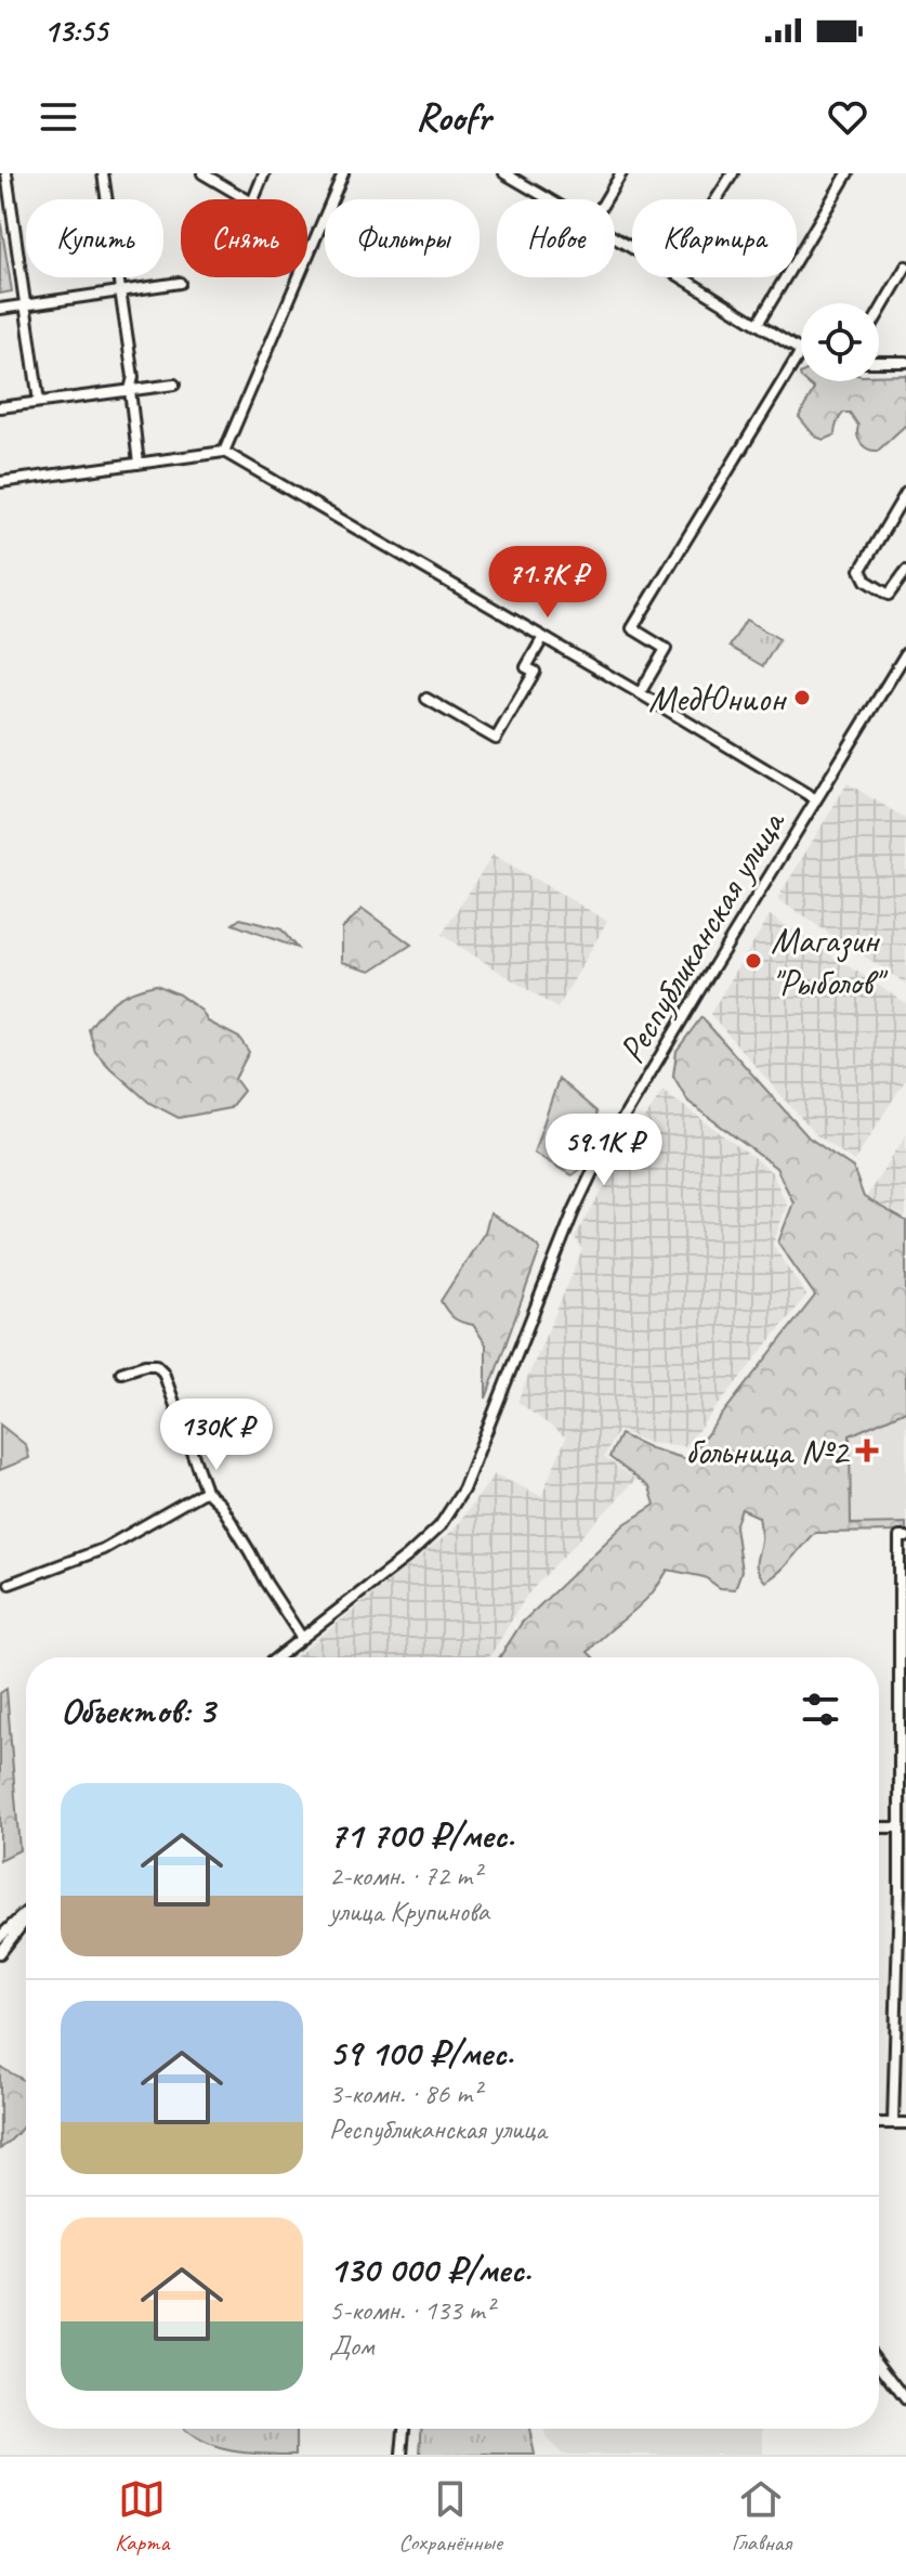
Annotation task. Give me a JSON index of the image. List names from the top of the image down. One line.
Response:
{"streets":{"street":["Республиканская улица"]},"places":{"other":["МедЮнион","Магазин \"Рыболов\""],"health":["больница №2"]},"page":{"status":"13:55","header":"Roofr","chip":["Купить","Снять","Фильтры","Новое","Квартира"],"price":["71.7K ₽","59.1K ₽","130K ₽"],"heading":"Объектов: 3","list":[{"name":"71 700 ₽/мес.","note":"2-комн. · 72 m² · улица Крупинова"},{"name":"59 100 ₽/мес.","note":"3-комн. · 86 m² · Республиканская улица"},{"name":"130 000 ₽/мес.","note":"5-комн. · 133 m² · Дом"}],"tabs":["Карта","Сохранённые","Главная"]}}
